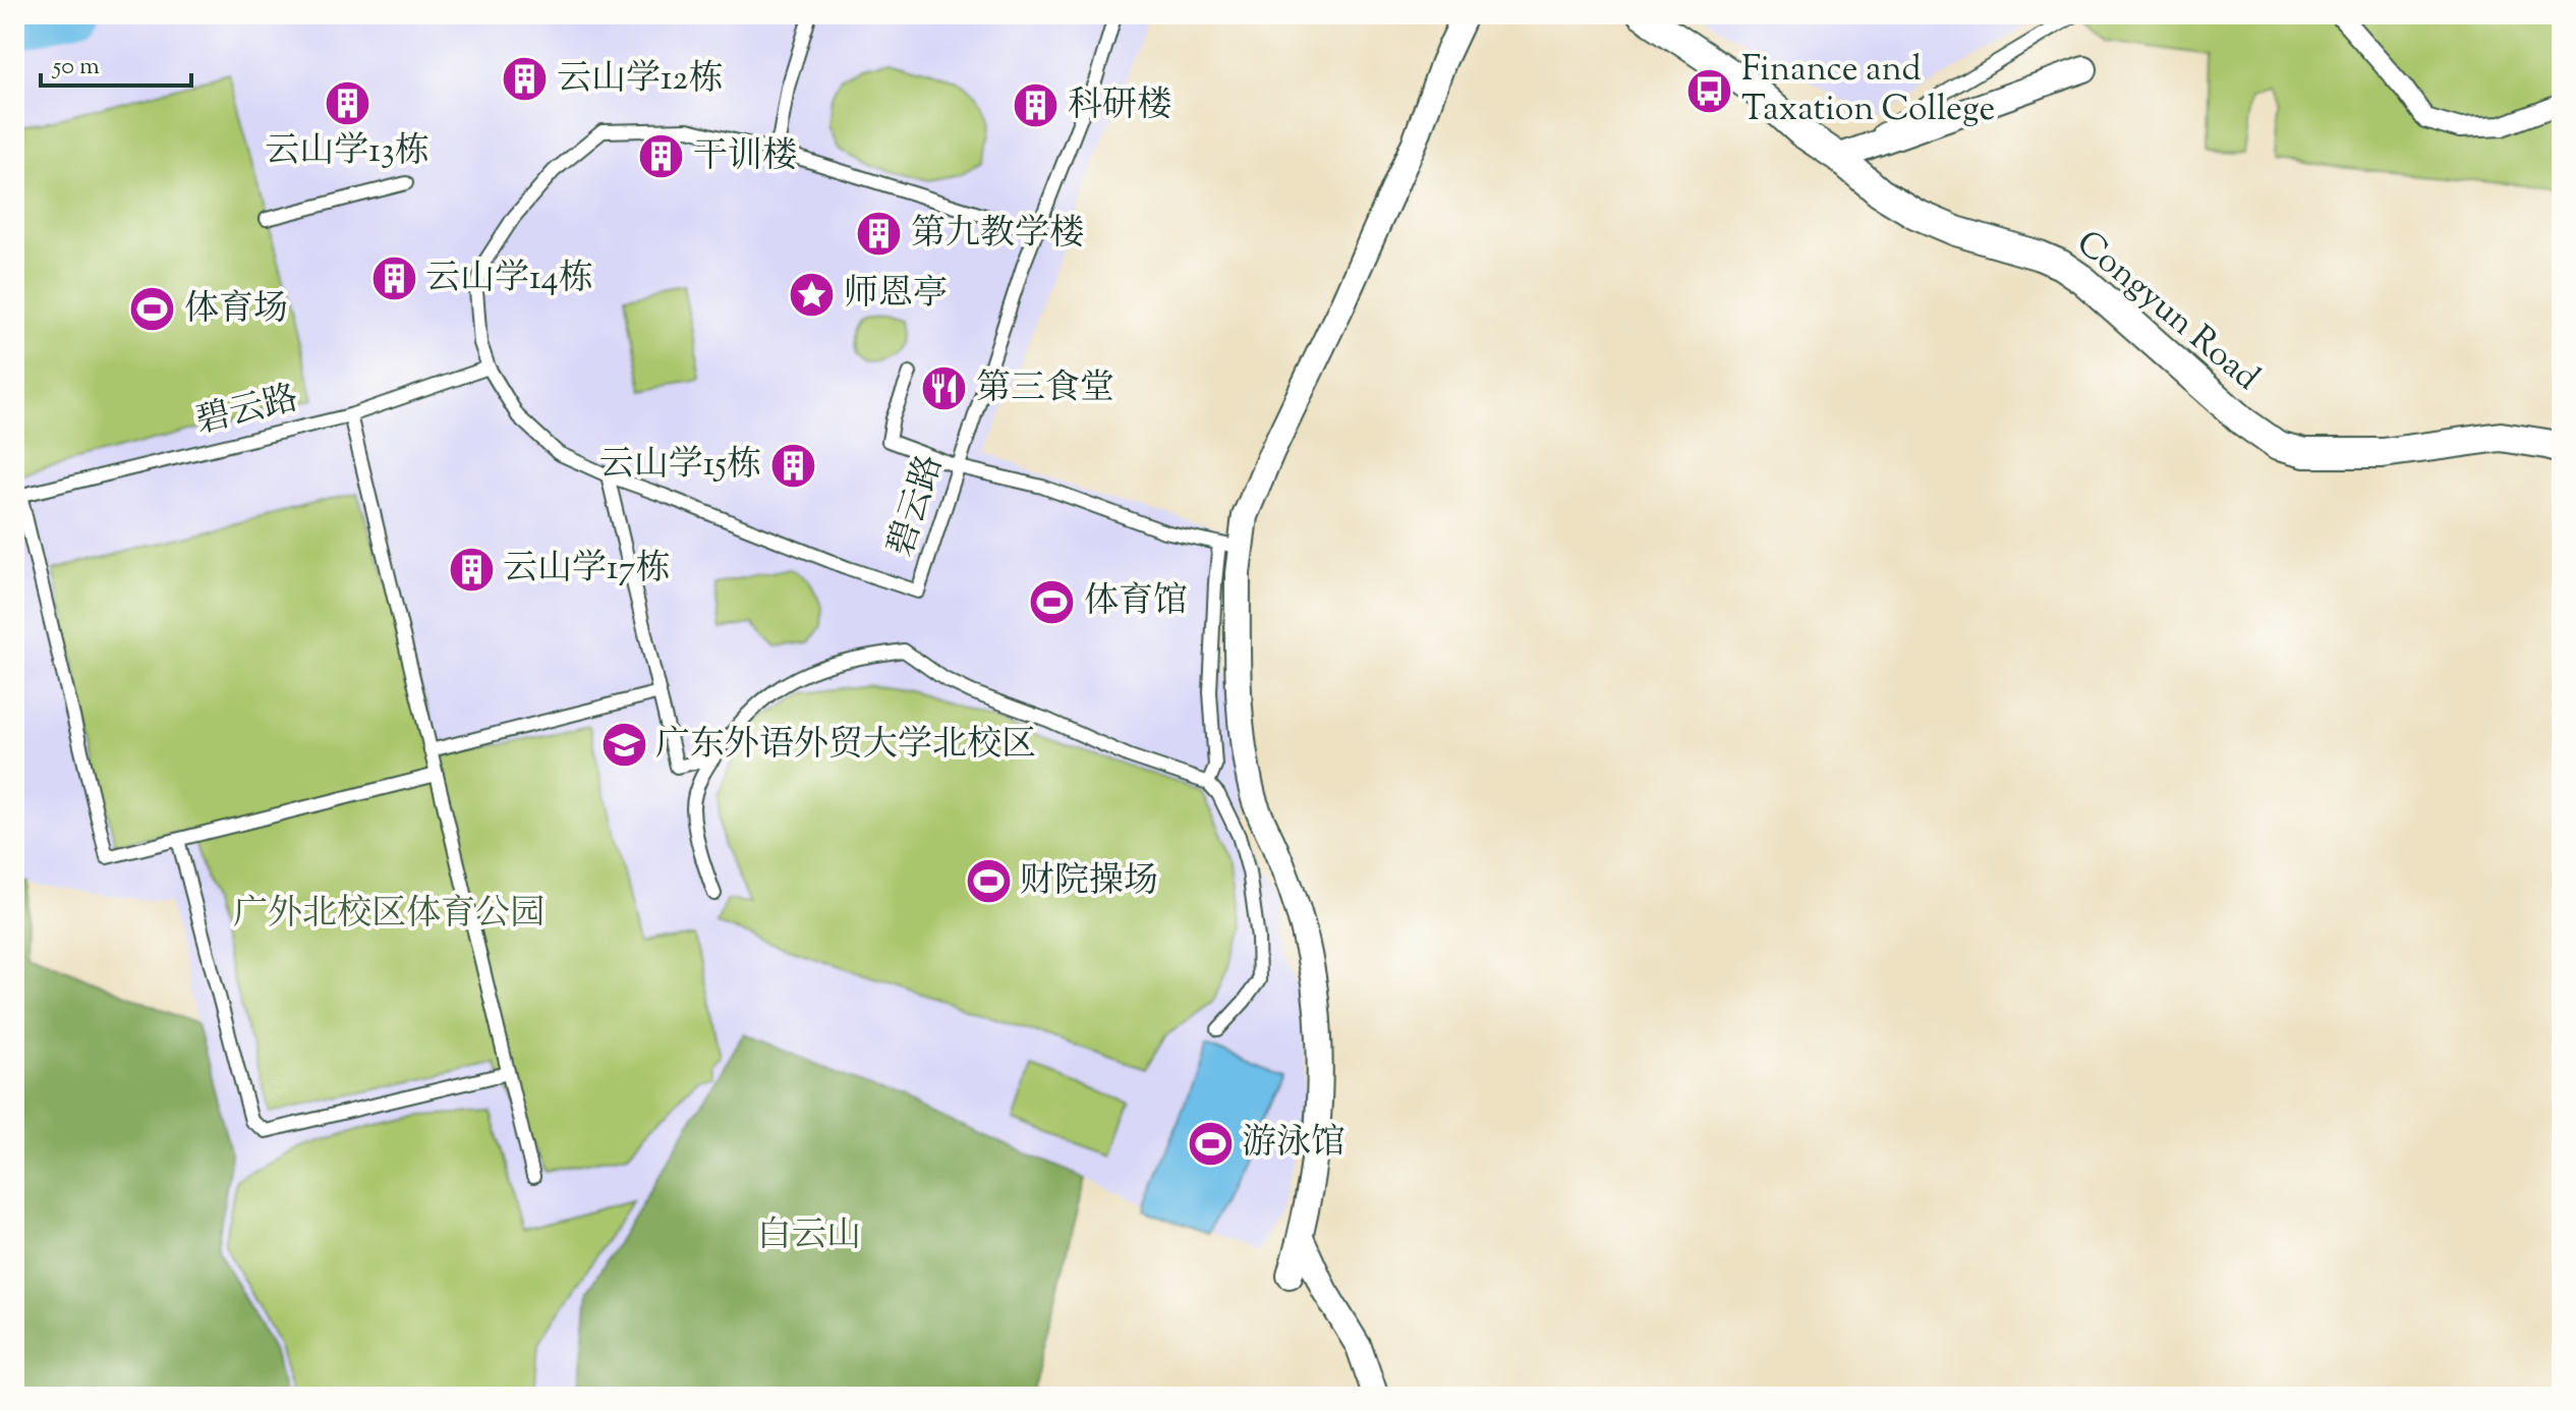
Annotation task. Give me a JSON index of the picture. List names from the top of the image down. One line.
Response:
{"streets":{"street":["Congyun Road"],"lane":["碧云路"]},"parks":["广外北校区体育公园","白云山"],"places":{"building":["云山学12栋","云山学13栋","科研楼","干训楼","第九教学楼","云山学14栋","云山学15栋","云山学17栋"],"bus stop":["Finance and Taxation College"],"place":["师恩亭"],"sports":["体育场","体育馆","财院操场","游泳馆"],"restaurant":["第三食堂"],"school or university":["广东外语外贸大学北校区"]},"scale_bar":"50 m"}
